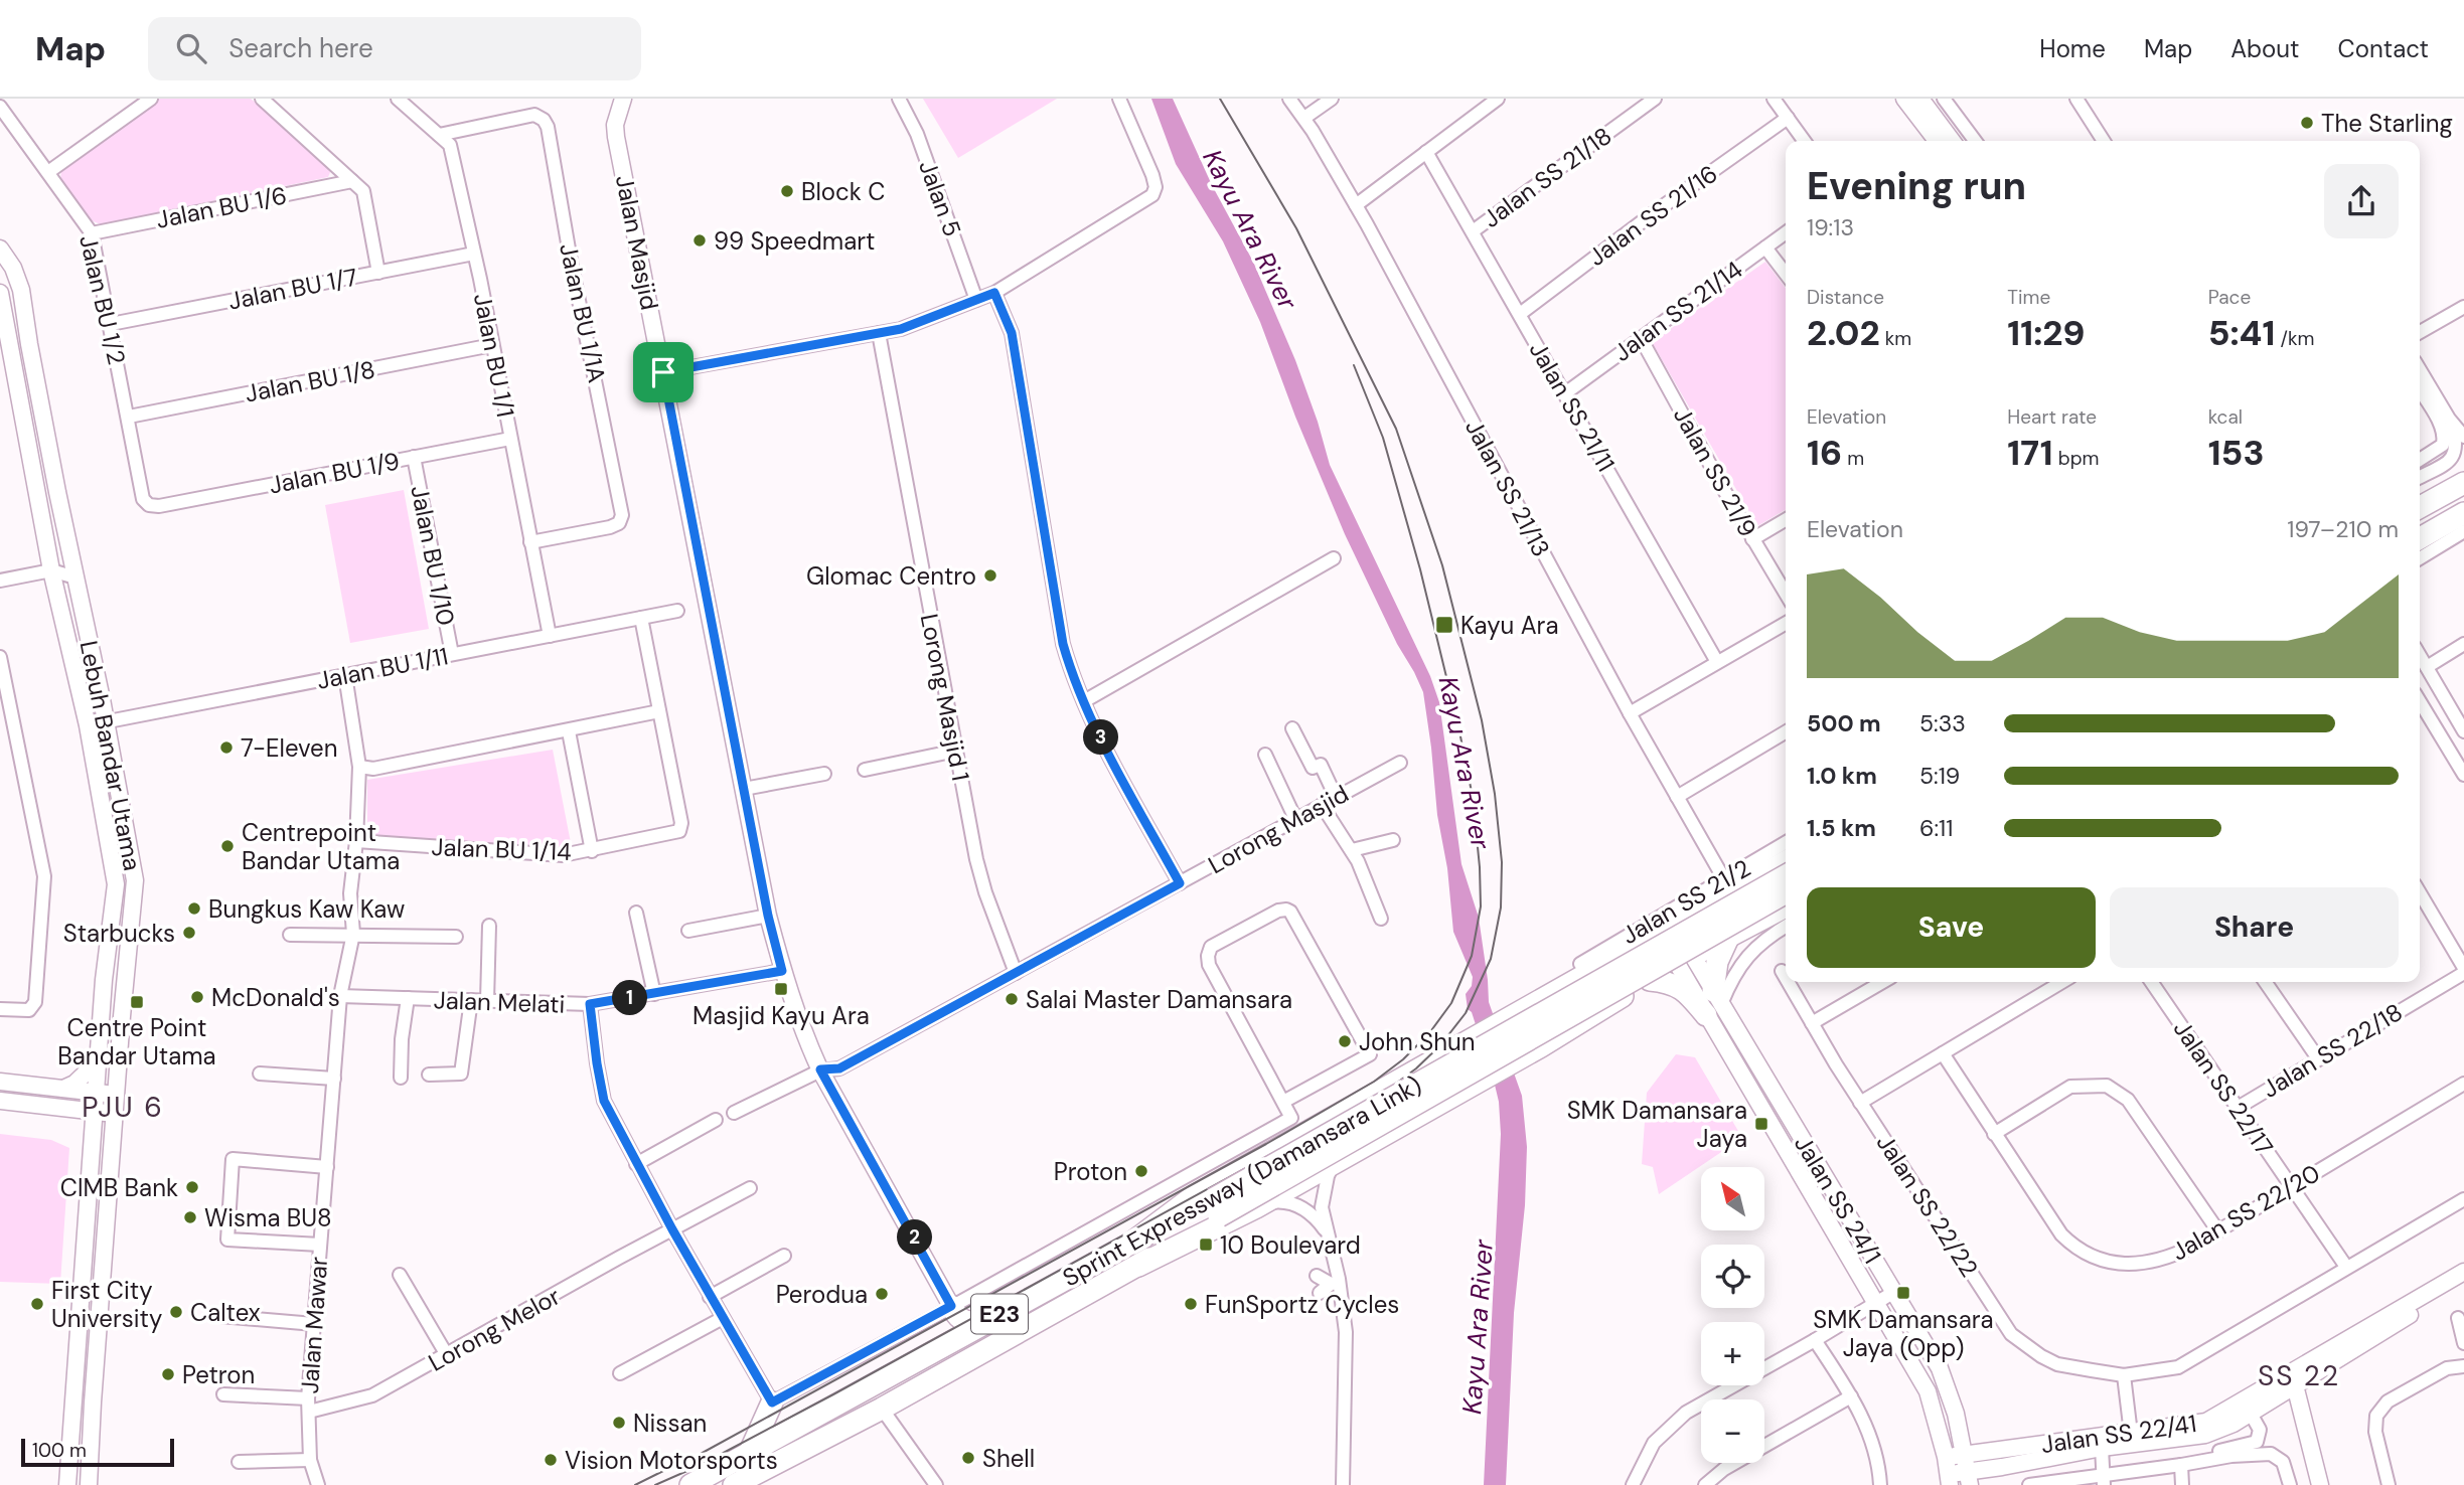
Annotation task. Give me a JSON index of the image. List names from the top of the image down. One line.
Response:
{"streets":{"highway":["Sprint Expressway (Damansara Link)","E23"],"main road":["Jalan Masjid","Lebuh Bandar Utama","Jalan SS 24/1","Jalan SS 22/41"],"street":["Jalan SS 21/18","Jalan 5","Jalan BU 1/6","Jalan SS 21/16","Jalan BU 1/7","Jalan BU 1/2","Jalan SS 21/14","Jalan BU 1/1A","Jalan BU 1/1","Jalan BU 1/8","Jalan SS 21/11","Jalan SS 21/9","Jalan BU 1/9","Jalan SS 21/13","Jalan BU 1/10","Jalan BU 1/11","Lorong Masjid 1","Lorong Masjid","Jalan BU 1/14","Jalan SS 21/2","Jalan Melati","Jalan SS 22/18","Jalan SS 22/17","Jalan SS 22/22","Jalan SS 22/20","Jalan Mawar","Lorong Melor"]},"crossings":[["Jalan SS 21/18","Jalan SS 21/11"],["Jalan BU 1/6","Jalan BU 1/2"],["Jalan SS 21/16","Jalan SS 21/11"],["Jalan Masjid","Lorong Masjid"],["Jalan Masjid","Jalan Melati"],["Jalan BU 1/7","Jalan BU 1/2"],["Jalan BU 1/7","Jalan BU 1/1"],["Jalan BU 1/2","Jalan BU 1/8"],["Jalan BU 1/2","Jalan BU 1/9"],["Jalan SS 21/14","Jalan SS 21/11"],["Jalan SS 21/14","Jalan SS 21/9"],["Jalan BU 1/1A","Jalan BU 1/1"],["Jalan BU 1/1","Jalan BU 1/8"],["Jalan BU 1/1","Jalan BU 1/9"],["Jalan BU 1/1","Jalan BU 1/11"],["Jalan BU 1/9","Jalan BU 1/10"],["Jalan SS 21/13","Jalan SS 21/2"],["Jalan BU 1/10","Jalan BU 1/11"],["Jalan BU 1/11","Lebuh Bandar Utama"],["Jalan BU 1/11","Jalan BU 1/14"],["Jalan BU 1/11","Jalan Mawar"],["Lorong Masjid 1","Lorong Masjid"],["Jalan BU 1/14","Jalan Mawar"],["Jalan Melati","Jalan Mawar"],["Jalan SS 22/18","Jalan SS 22/17"],["Jalan SS 22/17","Jalan SS 22/22"],["Jalan SS 22/17","Jalan SS 22/20"],["Jalan SS 24/1","Jalan SS 22/41"],["Jalan Mawar","Lorong Melor"]],"districts":["PJU 6","SS 22"],"water":["Kayu Ara River"],"places":{"other":["The Starling","Block C","99 Speedmart","Glomac Centro","7-Eleven","Centrepoint Bandar Utama","Bungkus Kaw Kaw","Starbucks","McDonald's","Salai Master Damansara","John Shun","Proton","CIMB Bank","Wisma BU8","Perodua","First City University","FunSportz Cycles","Caltex","Petron","Nissan","Shell","Vision Motorsports"],"transit":["Kayu Ara","Masjid Kayu Ara","Centre Point Bandar Utama","SMK Damansara Jaya","10 Boulevard","SMK Damansara Jaya (Opp)"]},"scale_bar":"100 m","north":"top left","page":{"header":"Map","search":"Search here","nav":["Home","Map","About","Contact"],"heading":["Evening run","19:13"],"stats":[["Distance","2.02 km"],["Time","11:29"],["Pace","5:41 /km"],["Elevation","16 m"],["Heart rate","171 bpm"],["kcal","153"]],"chart":["Elevation","197–210 m"],"list":[{"name":"500 m","note":"5:33"},{"name":"1.0 km","note":"5:19"},{"name":"1.5 km","note":"6:11"}],"pins":["3","1","2"],"buttons":["Save","Share"],"map_buttons":["+","−"],"scale":"100 m"}}
